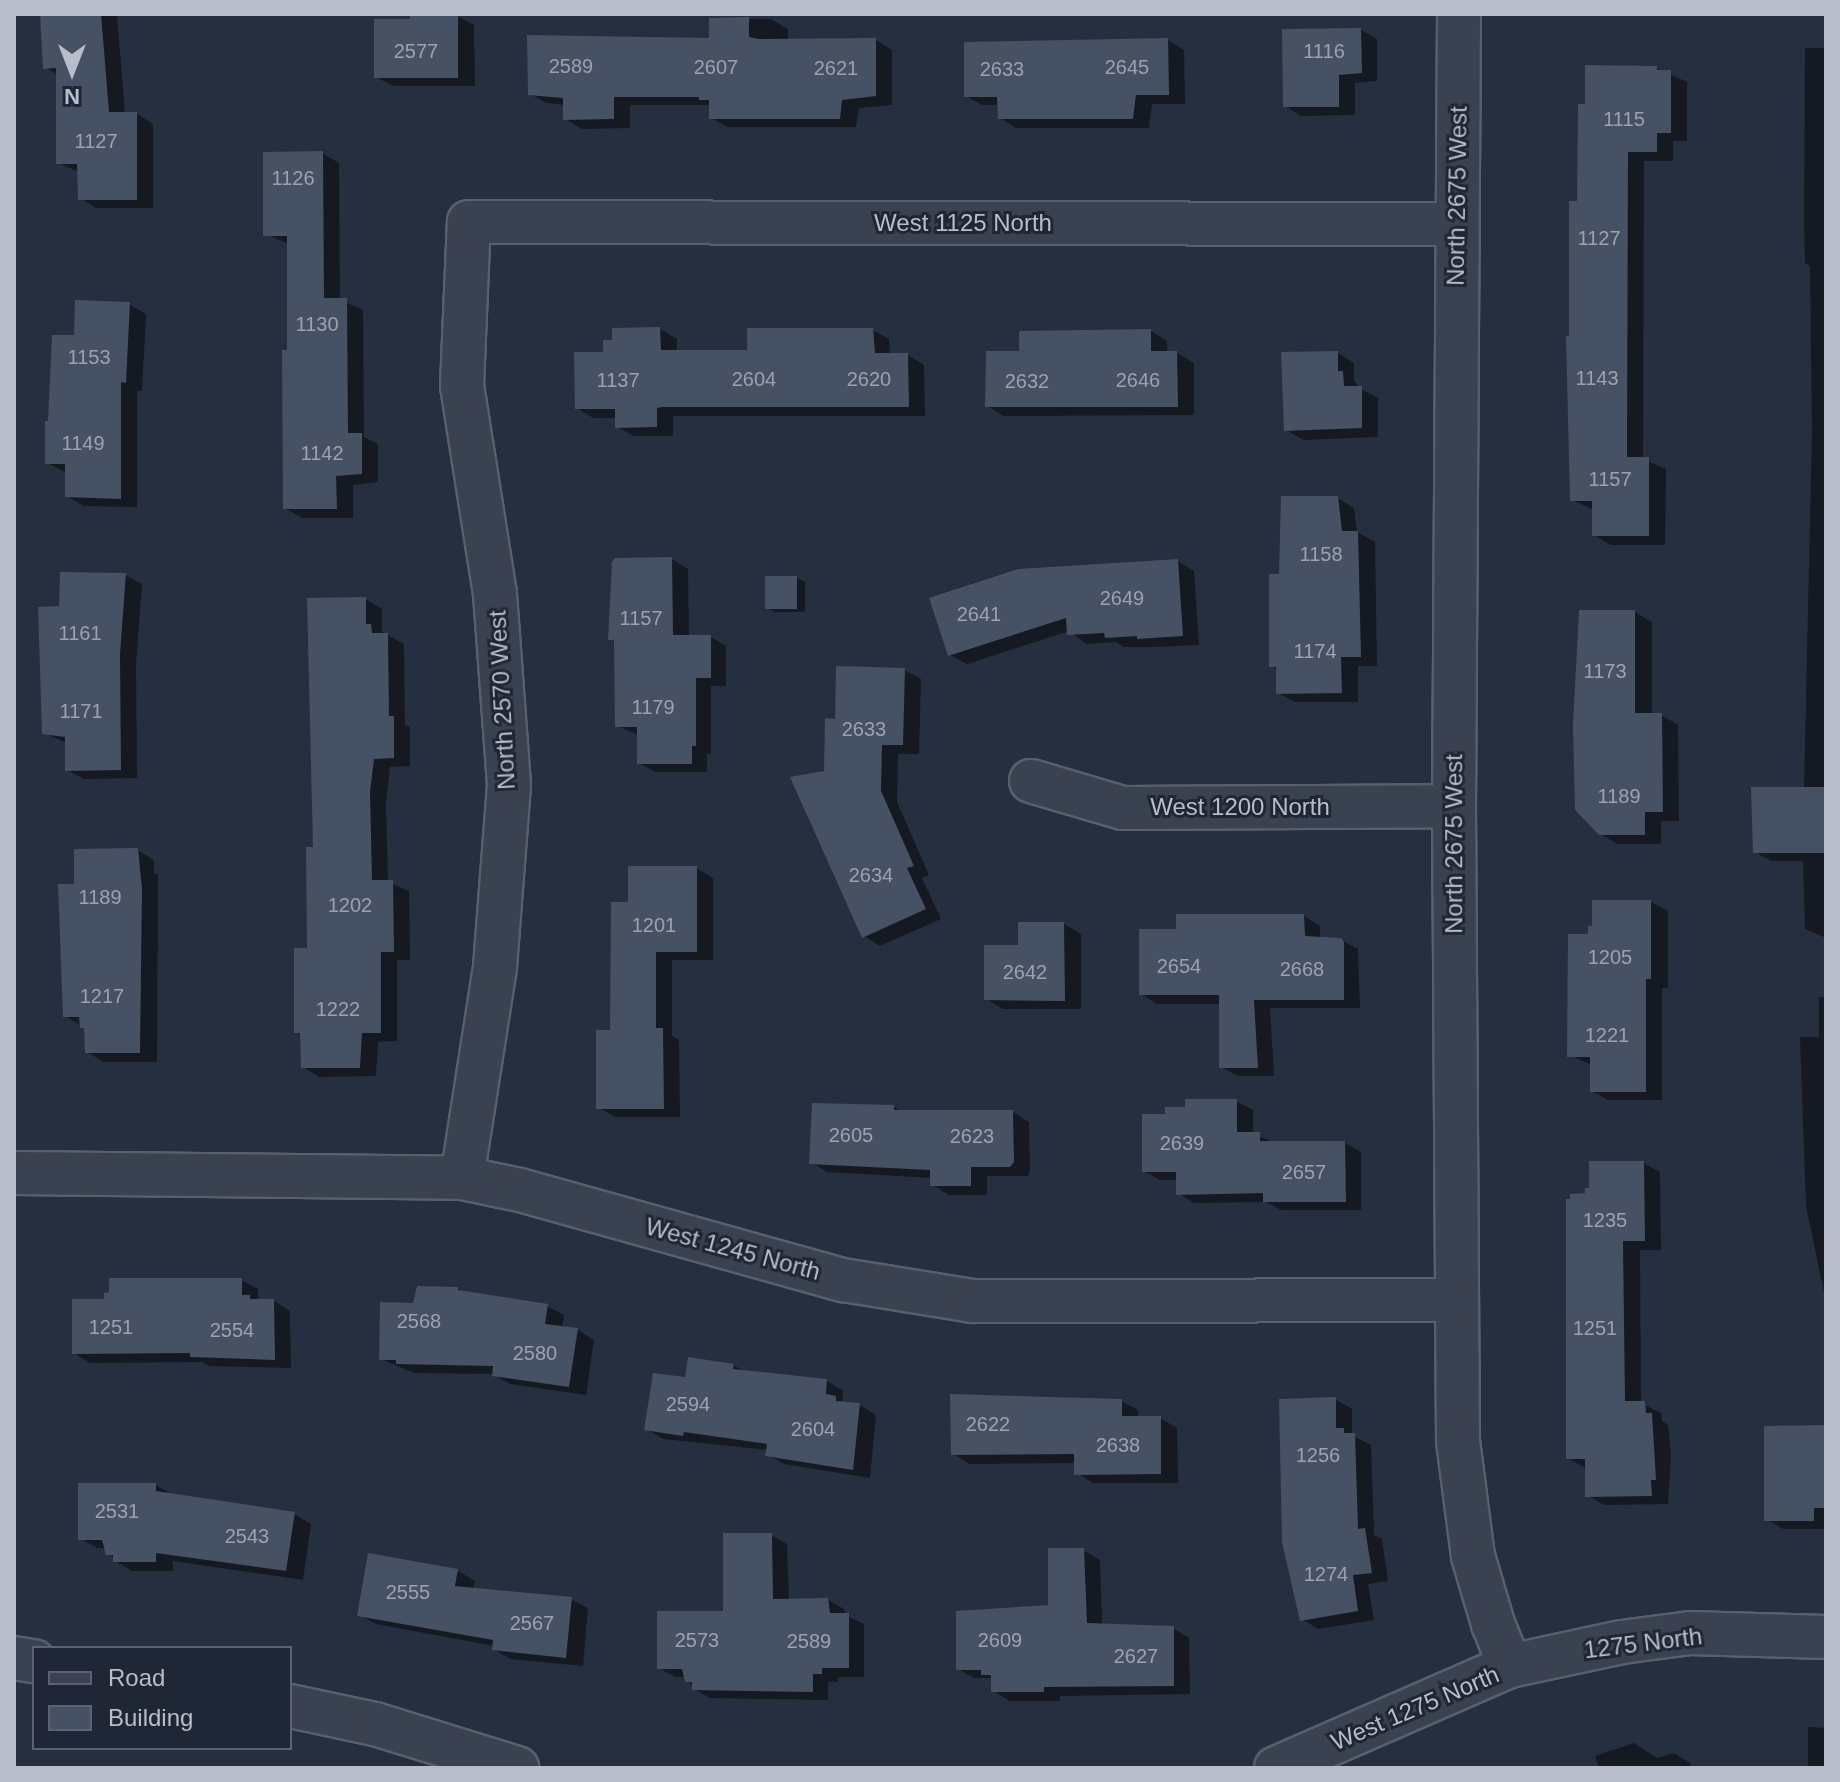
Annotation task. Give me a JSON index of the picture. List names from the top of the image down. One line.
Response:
{"streets":{"street":["North 2675 West","West 1125 North","North 2570 West","West 1200 North","West 1245 North","1275 North","West 1275 North"]},"crossings":[["North 2675 West","West 1125 North"],["North 2675 West","West 1200 North"],["North 2675 West","West 1245 North"],["North 2675 West","1275 North"],["North 2675 West","West 1275 North"],["West 1125 North","North 2570 West"],["North 2570 West","West 1245 North"],["1275 North","West 1275 North"]],"house_numbers":["2577","1116","2589","2607","2645","2621","2633","1115","1127","1126","1127","1130","1153","1143","2604","2620","1137","2646","2632","1149","1142","1157","1158","2649","2641","1157","1161","1174","1173","1179","1171","2633","1189","2634","1189","1202","1201","1205","2654","2668","2642","1217","1222","1221","2605","2623","2639","2657","1235","2568","1251","1251","2554","2580","2594","2622","2604","2638","1256","2531","2543","1274","2555","2567","2573","2609","2589","2627"],"legend":["Road","Building"],"north":"bottom"}
